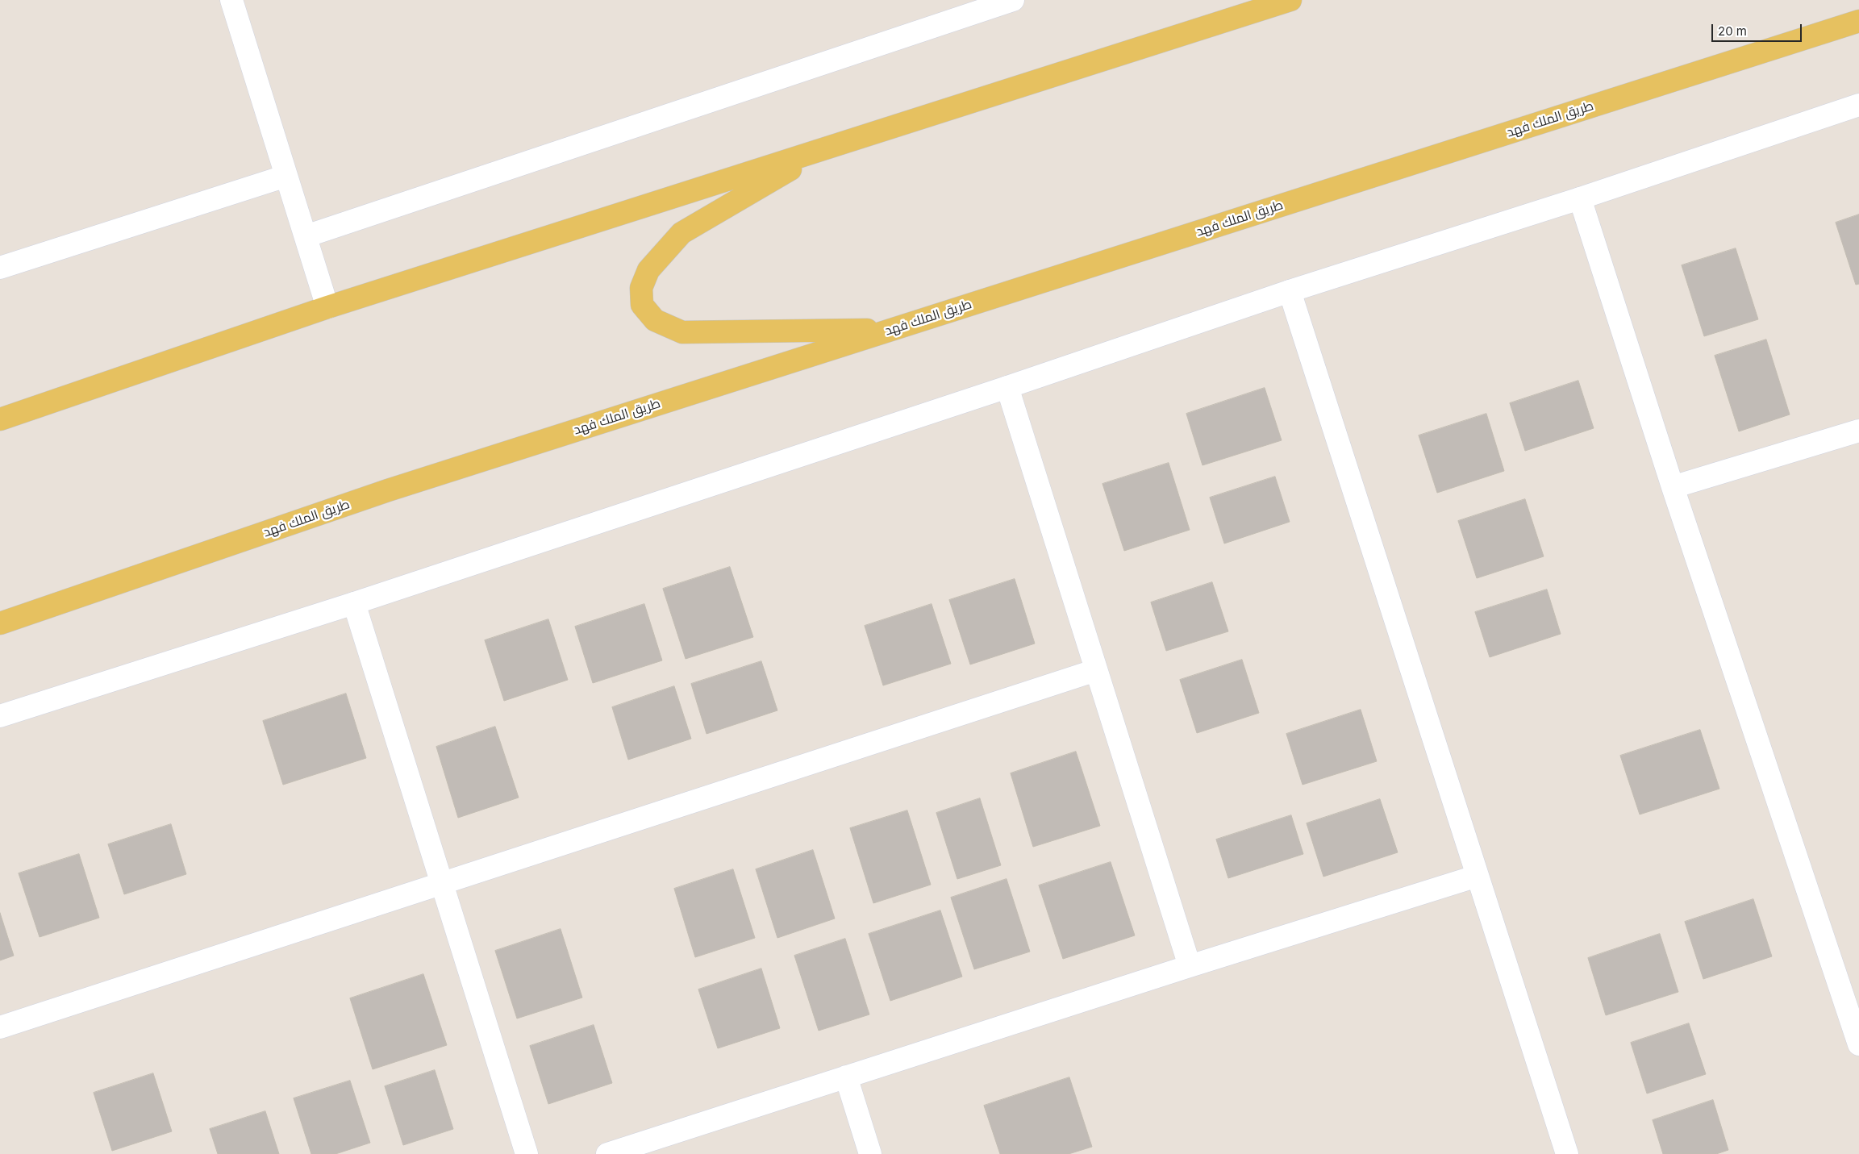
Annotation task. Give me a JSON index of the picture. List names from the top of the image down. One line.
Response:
{"streets":{"main road":["طريق الملك فهد"]},"scale_bar":"20 m"}
